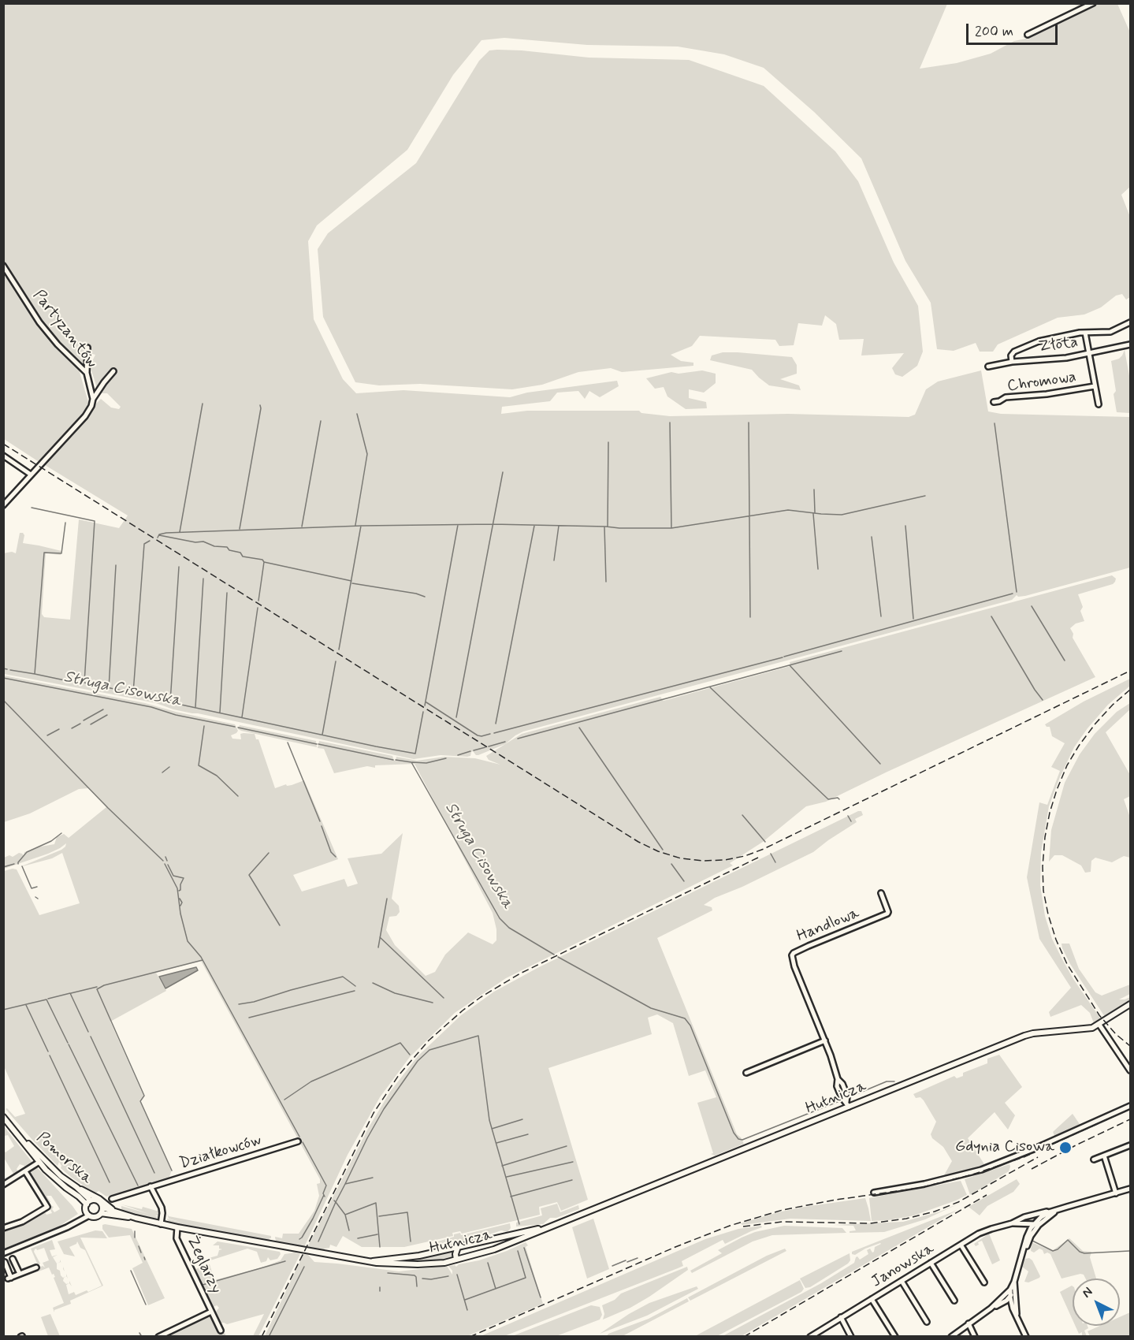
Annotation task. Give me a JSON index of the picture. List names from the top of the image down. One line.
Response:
{"streets":{"main road":["Hutnicza","Pomorska"],"street":["Partyzantów","Złota","Chromowa","Handlowa","Działkowców","Żeglarzy","Janowska"]},"crossings":[["Złota","Chromowa"],["Handlowa","Hutnicza"],["Hutnicza","Żeglarzy"]],"water":["Struga Cisowska"],"places":["Gdynia Cisowa"],"scale_bar":"200 m","north":"top left"}
